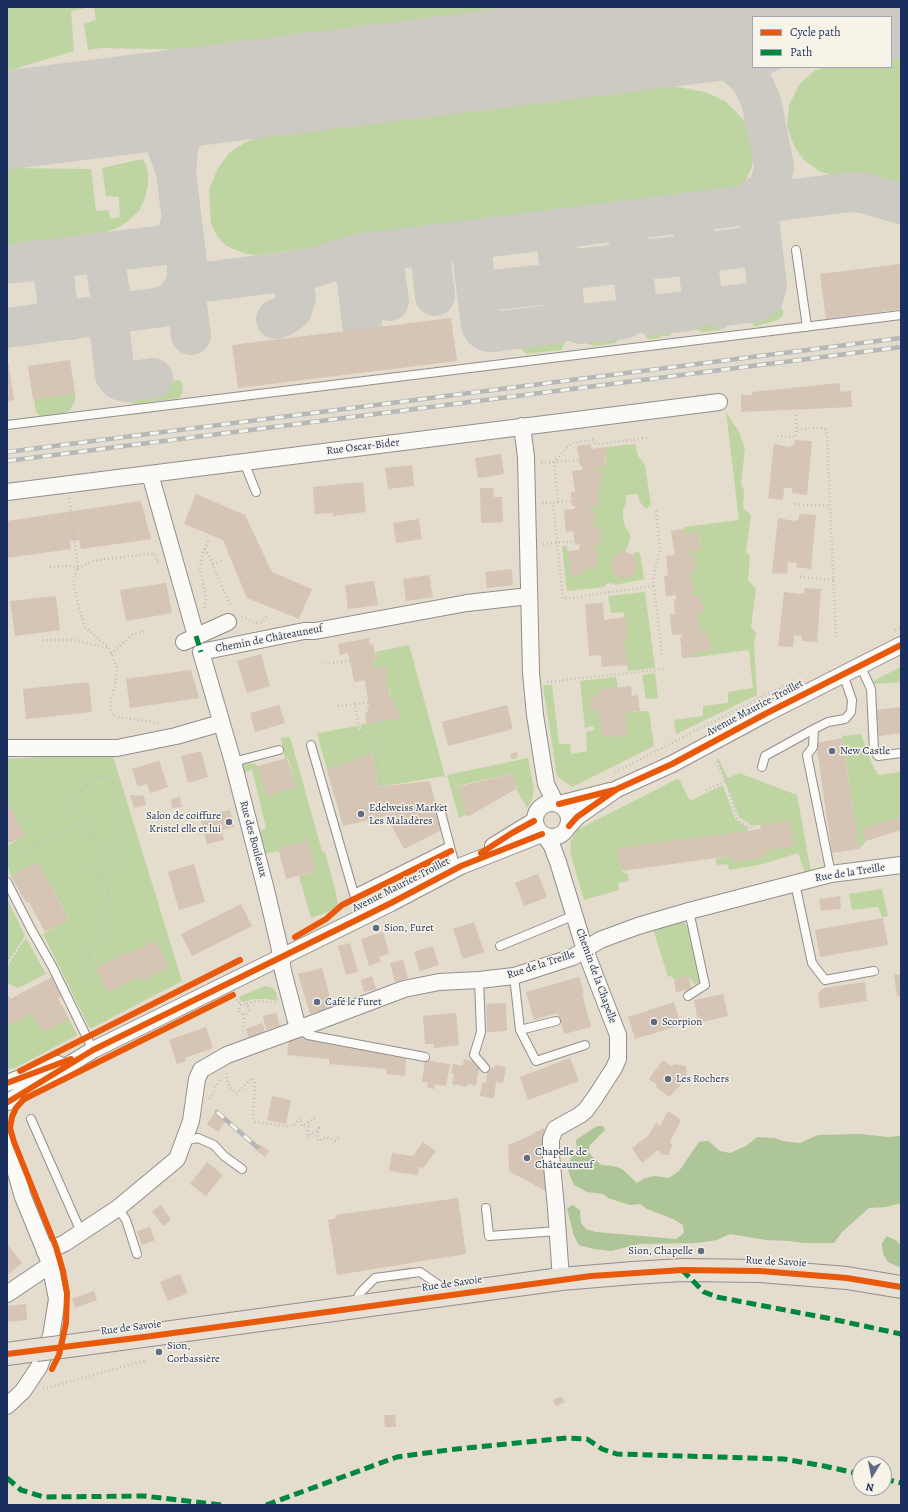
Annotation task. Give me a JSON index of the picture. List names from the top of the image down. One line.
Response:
{"streets":{"main road":["Rue de Savoie"],"street":["Rue Oscar-Bider","Chemin de Châteauneuf","Avenue Maurice-Troillet","Rue des Bouleaux","Rue de la Treille","Chemin de la Chapelle"]},"crossings":[["Chemin de Châteauneuf","Rue des Bouleaux"],["Avenue Maurice-Troillet","Rue des Bouleaux"],["Avenue Maurice-Troillet","Chemin de la Chapelle"],["Rue de la Treille","Chemin de la Chapelle"],["Chemin de la Chapelle","Rue de Savoie"]],"places":["New Castle","Edelweiss Market Les Maladères","Salon de coiffure Kristel elle et lui","Sion, Furet","Café le Furet","Scorpion","Les Rochers","Chapelle de Châteauneuf","Sion, Chapelle","Sion, Corbassière"],"legend":["Cycle path","Path"],"north":"bottom"}
